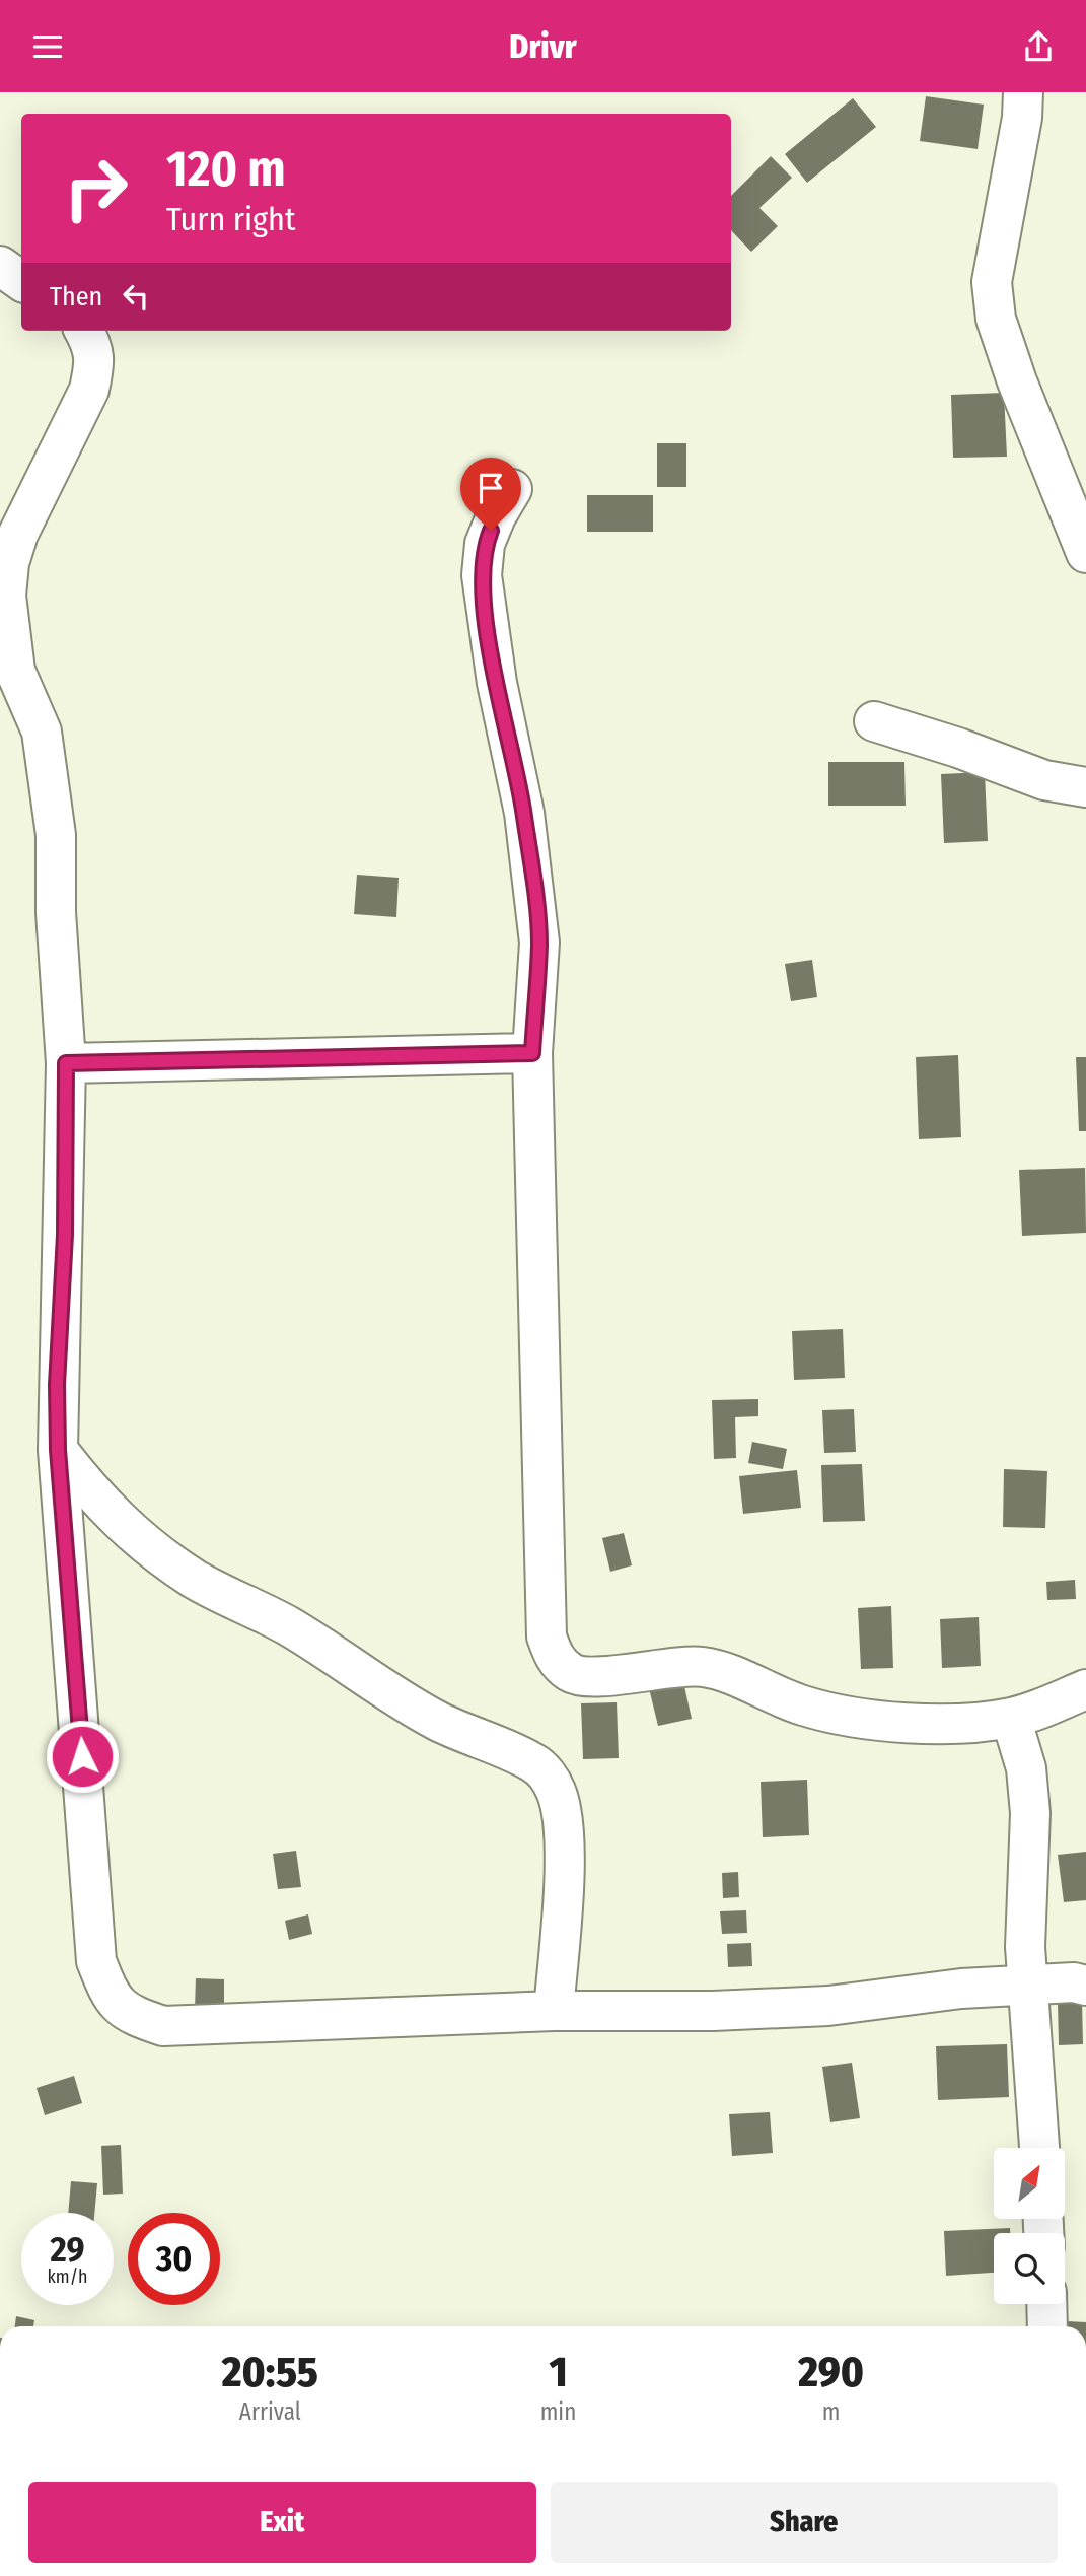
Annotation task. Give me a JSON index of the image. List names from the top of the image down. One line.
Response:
{"north":"top right","page":{"header":"Drivr","turn":["120 m","Turn right"],"then":"Then","speed":"29 km/h","limit":"30","eta":["20:55","Arrival","1","min","290","m"],"buttons":["Exit","Share"]}}
